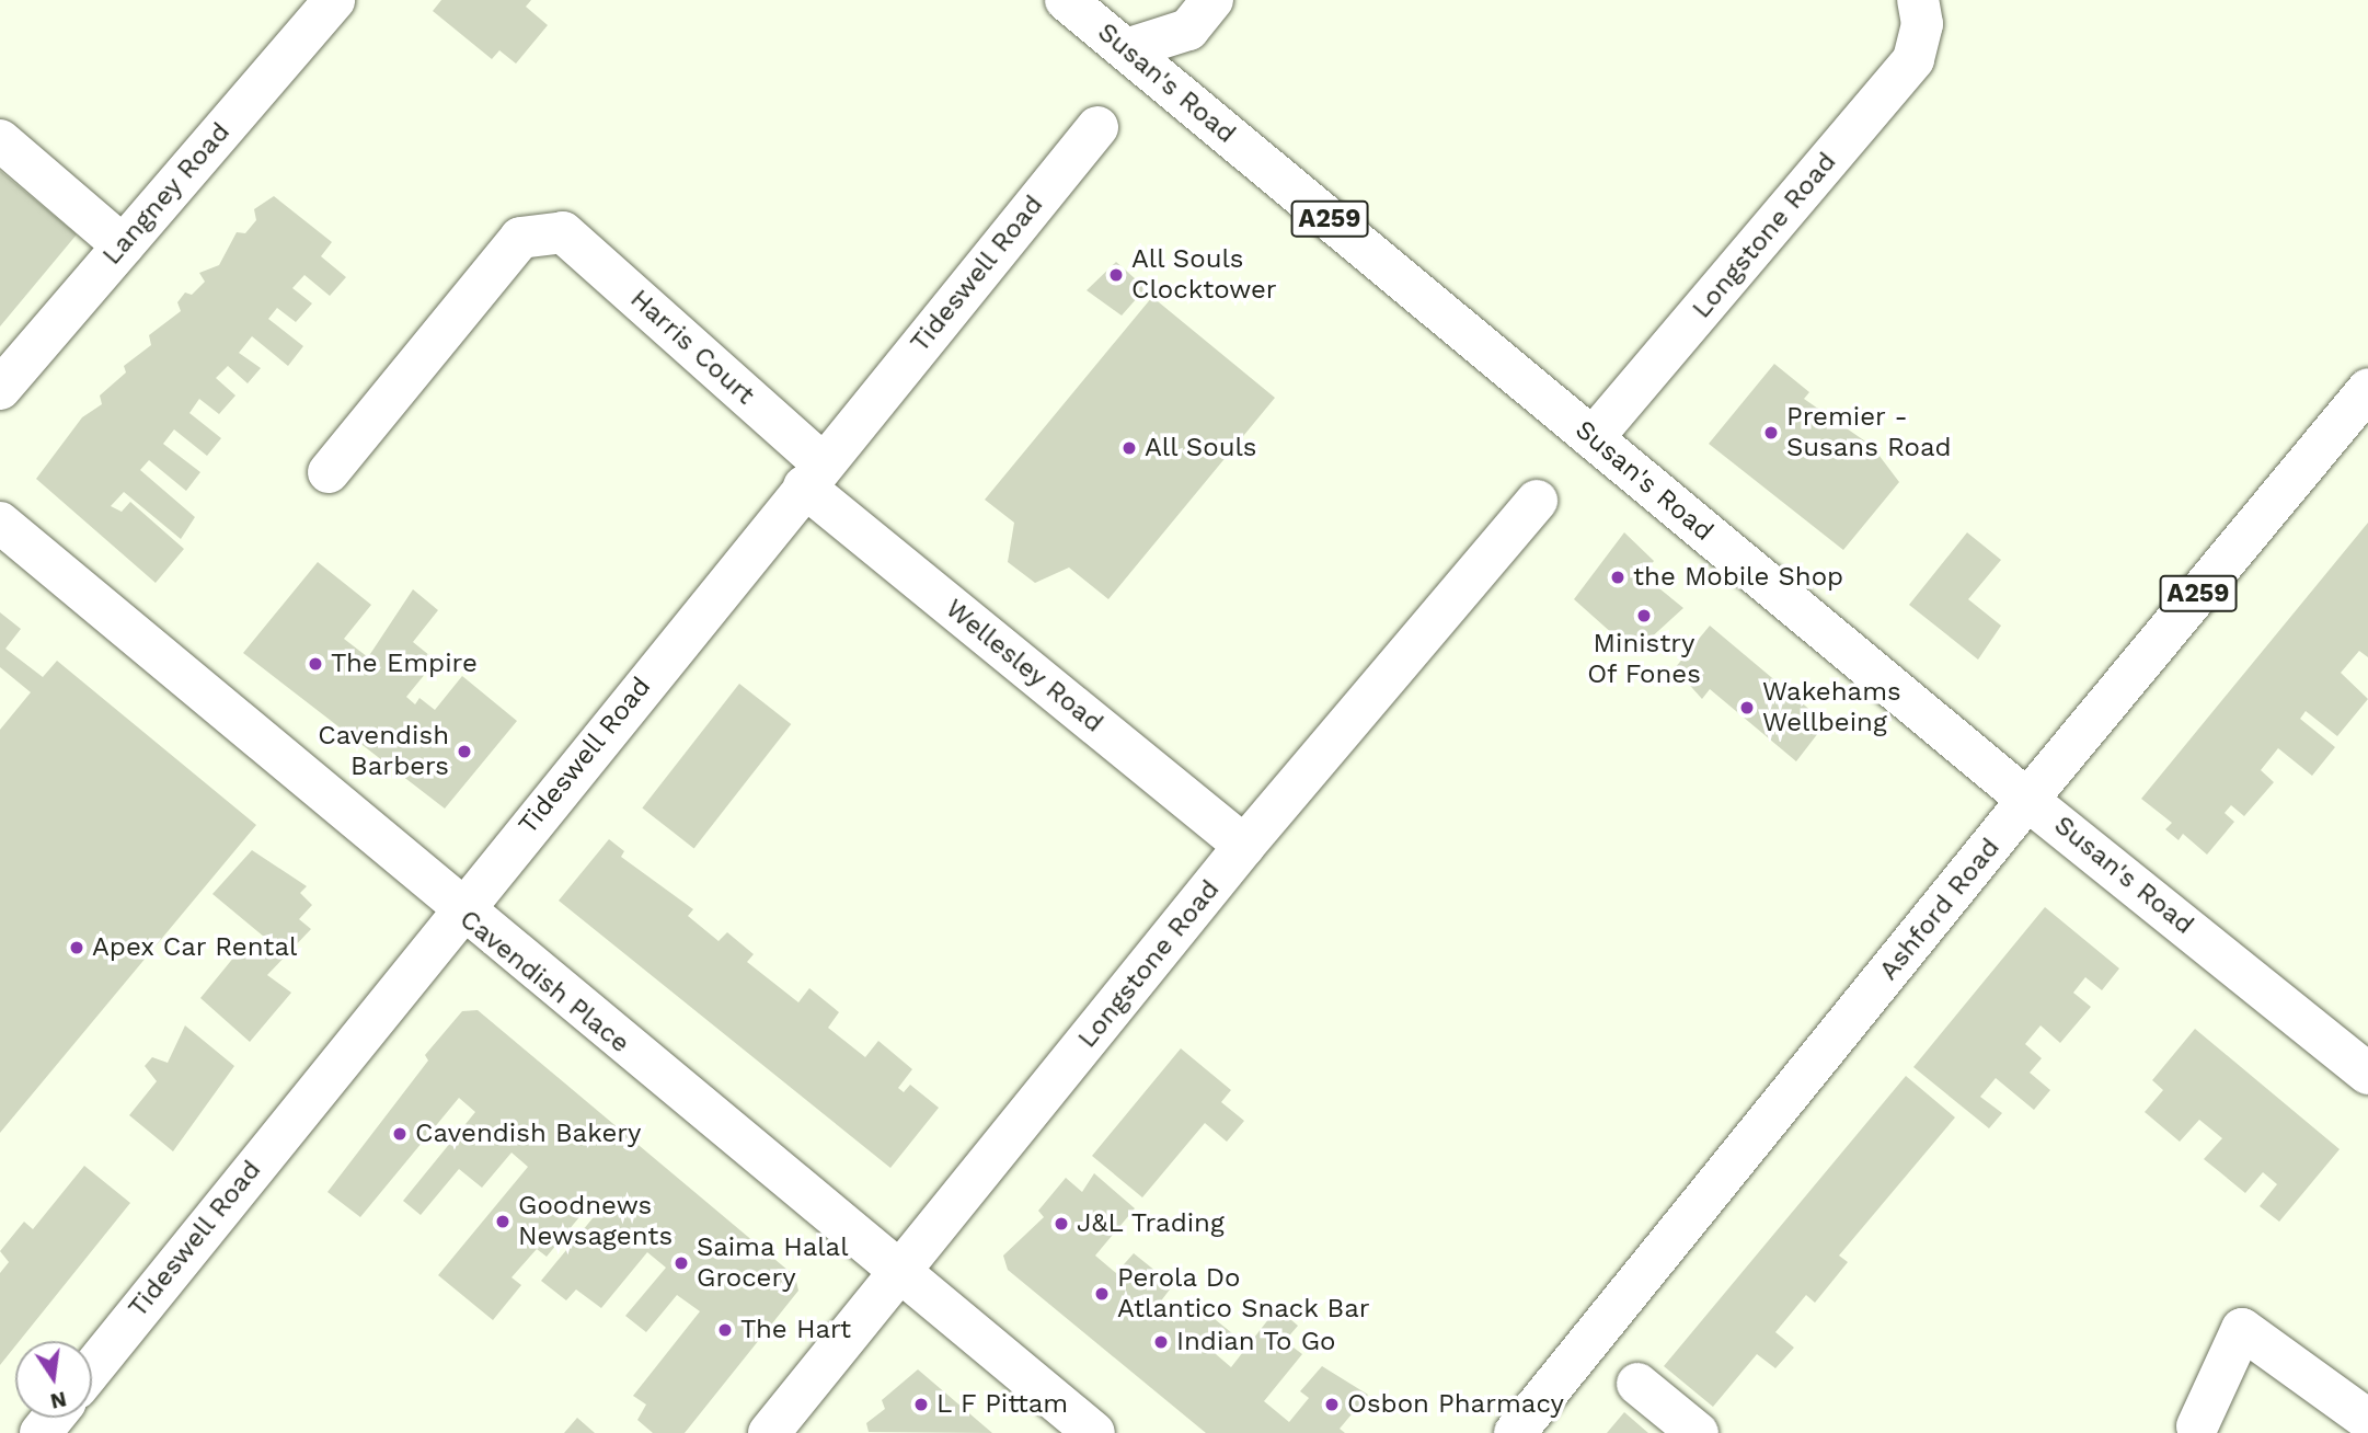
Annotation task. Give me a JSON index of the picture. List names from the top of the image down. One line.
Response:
{"streets":{"street":["Susan's Road","Langney Road","A259","Longstone Road","Tideswell Road","Harris Court","Wellesley Road","Ashford Road","Cavendish Place"]},"crossings":[["Susan's Road","Longstone Road"],["Susan's Road","Ashford Road"],["Longstone Road","Wellesley Road"],["Longstone Road","Cavendish Place"],["Tideswell Road","Harris Court"],["Tideswell Road","Wellesley Road"],["Tideswell Road","Cavendish Place"],["Harris Court","Wellesley Road"]],"places":["All Souls Clocktower","Premier - Susans Road","All Souls","the Mobile Shop","Ministry Of Fones","The Empire","Wakehams Wellbeing","Cavendish Barbers","Apex Car Rental","Cavendish Bakery","Goodnews Newsagents","J&L Trading","Saima Halal Grocery","Perola Do Atlantico Snack Bar","The Hart","Indian To Go","L F Pittam","Osbon Pharmacy"],"north":"bottom"}
